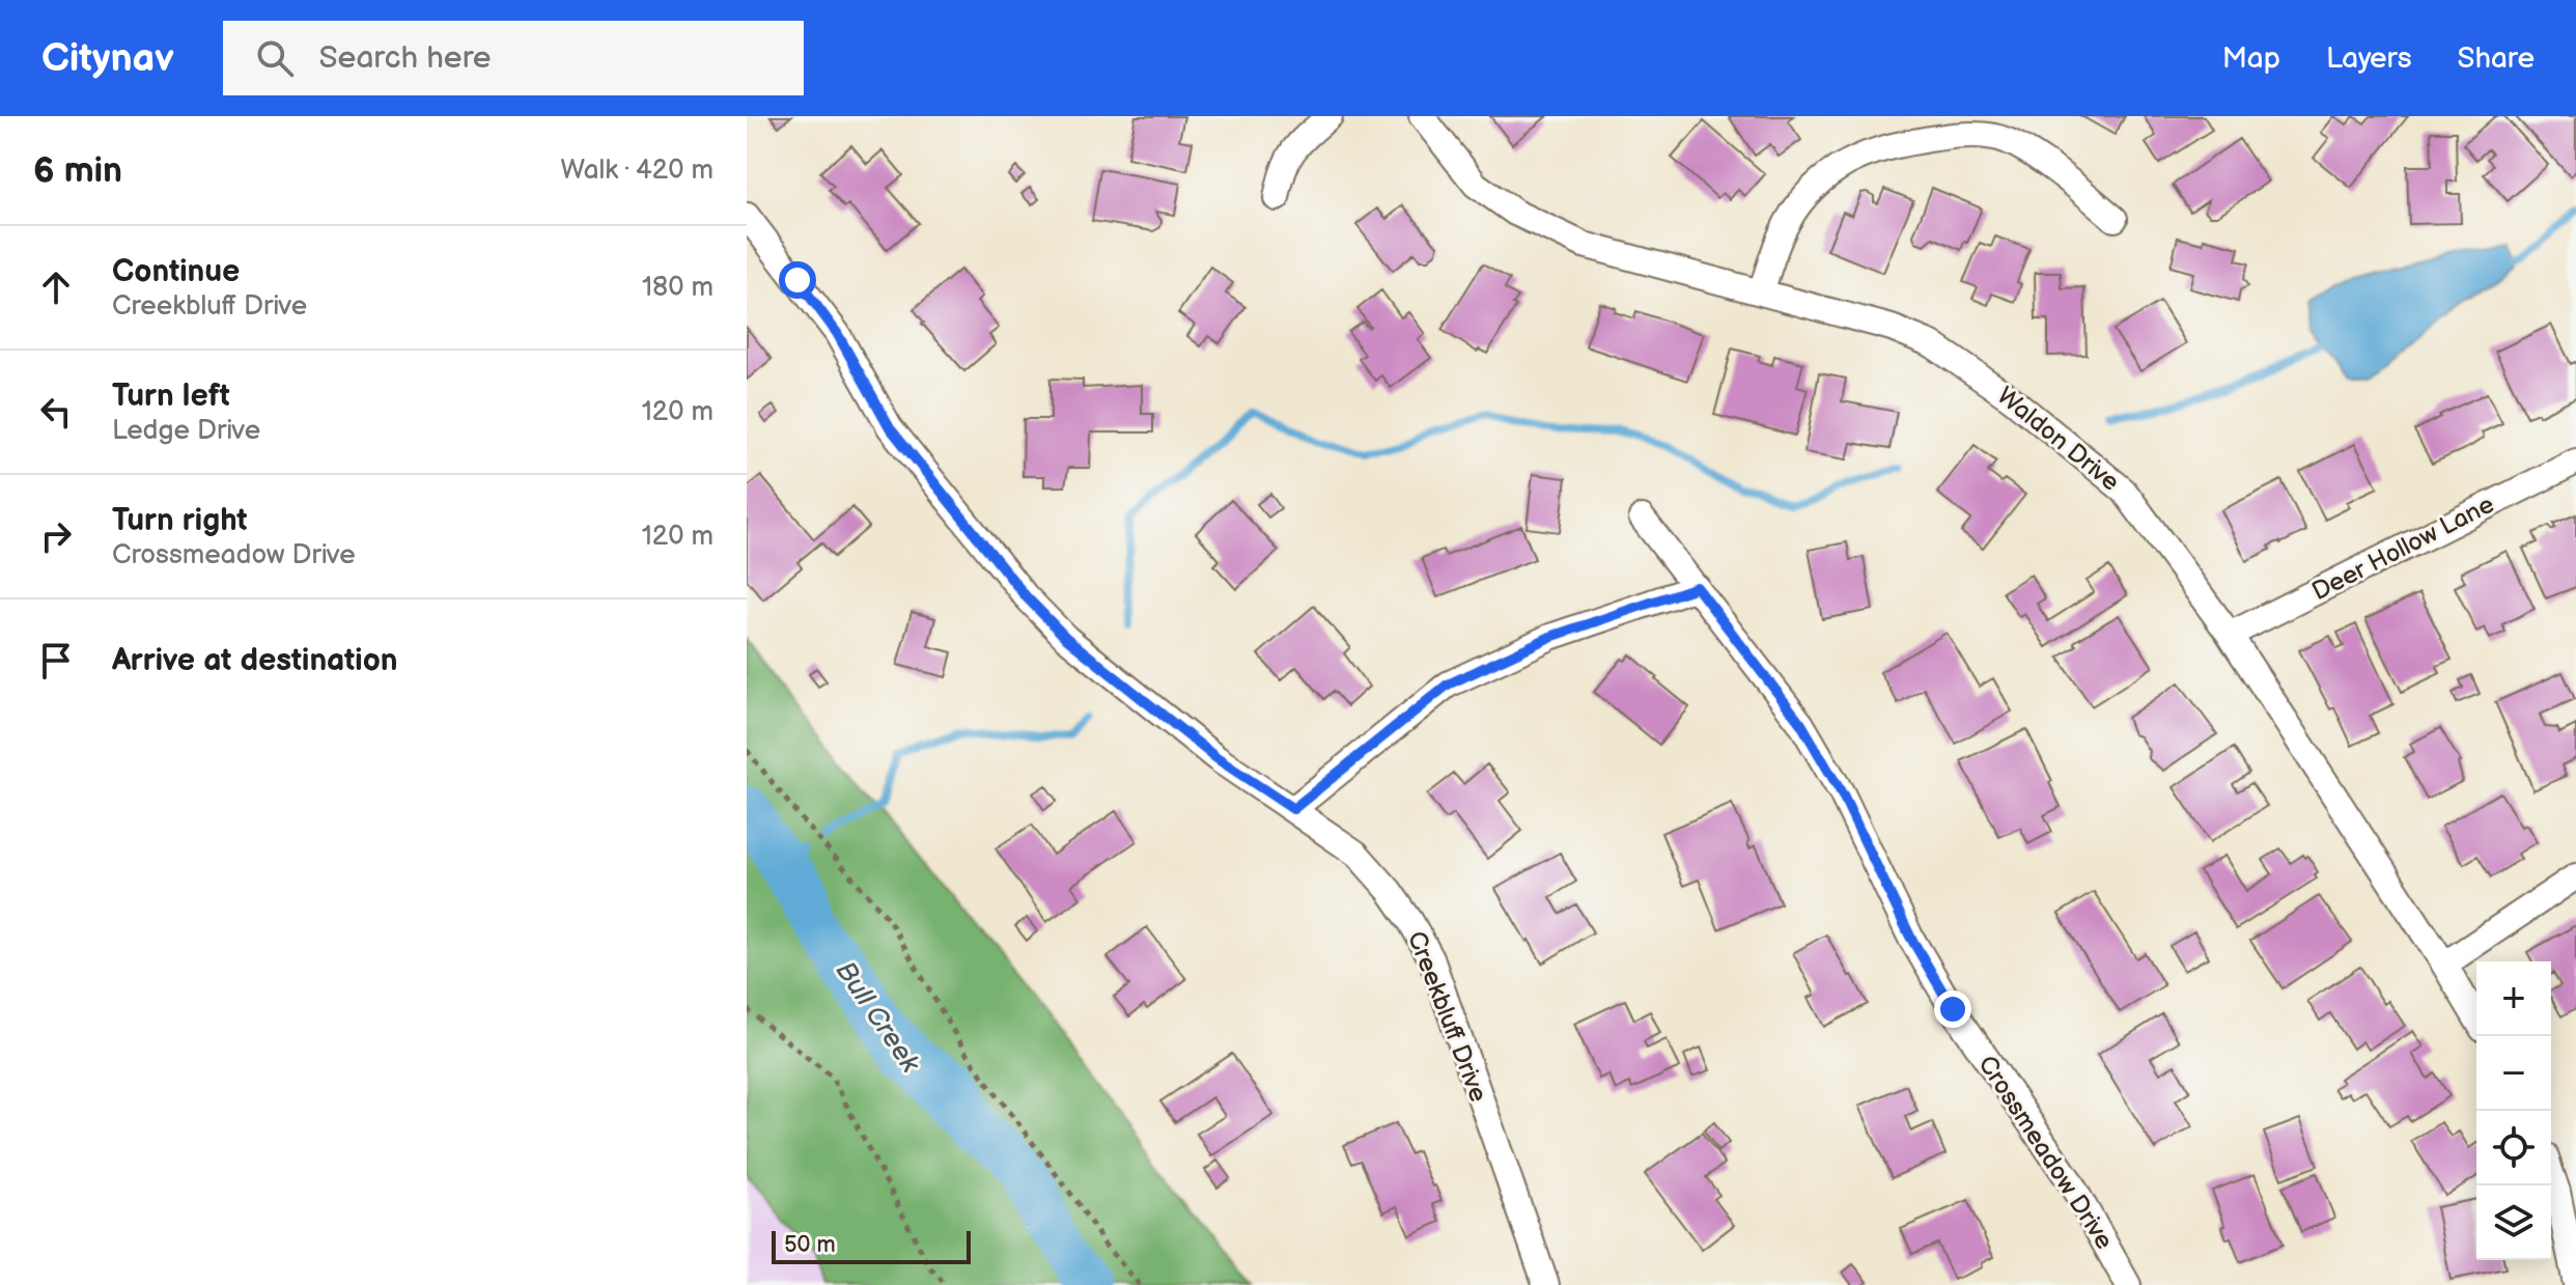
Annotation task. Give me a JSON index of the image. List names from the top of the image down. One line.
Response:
{"streets":{"street":["Waldon Drive","Deer Hollow Lane","Creekbluff Drive","Crossmeadow Drive"]},"crossings":[["Waldon Drive","Deer Hollow Lane"]],"water":["Bull Creek"],"scale_bar":"50 m","page":{"header":"Citynav","search":"Search here","nav":["Map","Layers","Share"],"heading":["6 min","Walk · 420 m"],"list":[["Continue","Creekbluff Drive","180 m"],["Turn left","Ledge Drive","120 m"],["Turn right","Crossmeadow Drive","120 m"],"Arrive at destination"],"map_buttons":["+","−"],"scale":"50 m"}}
